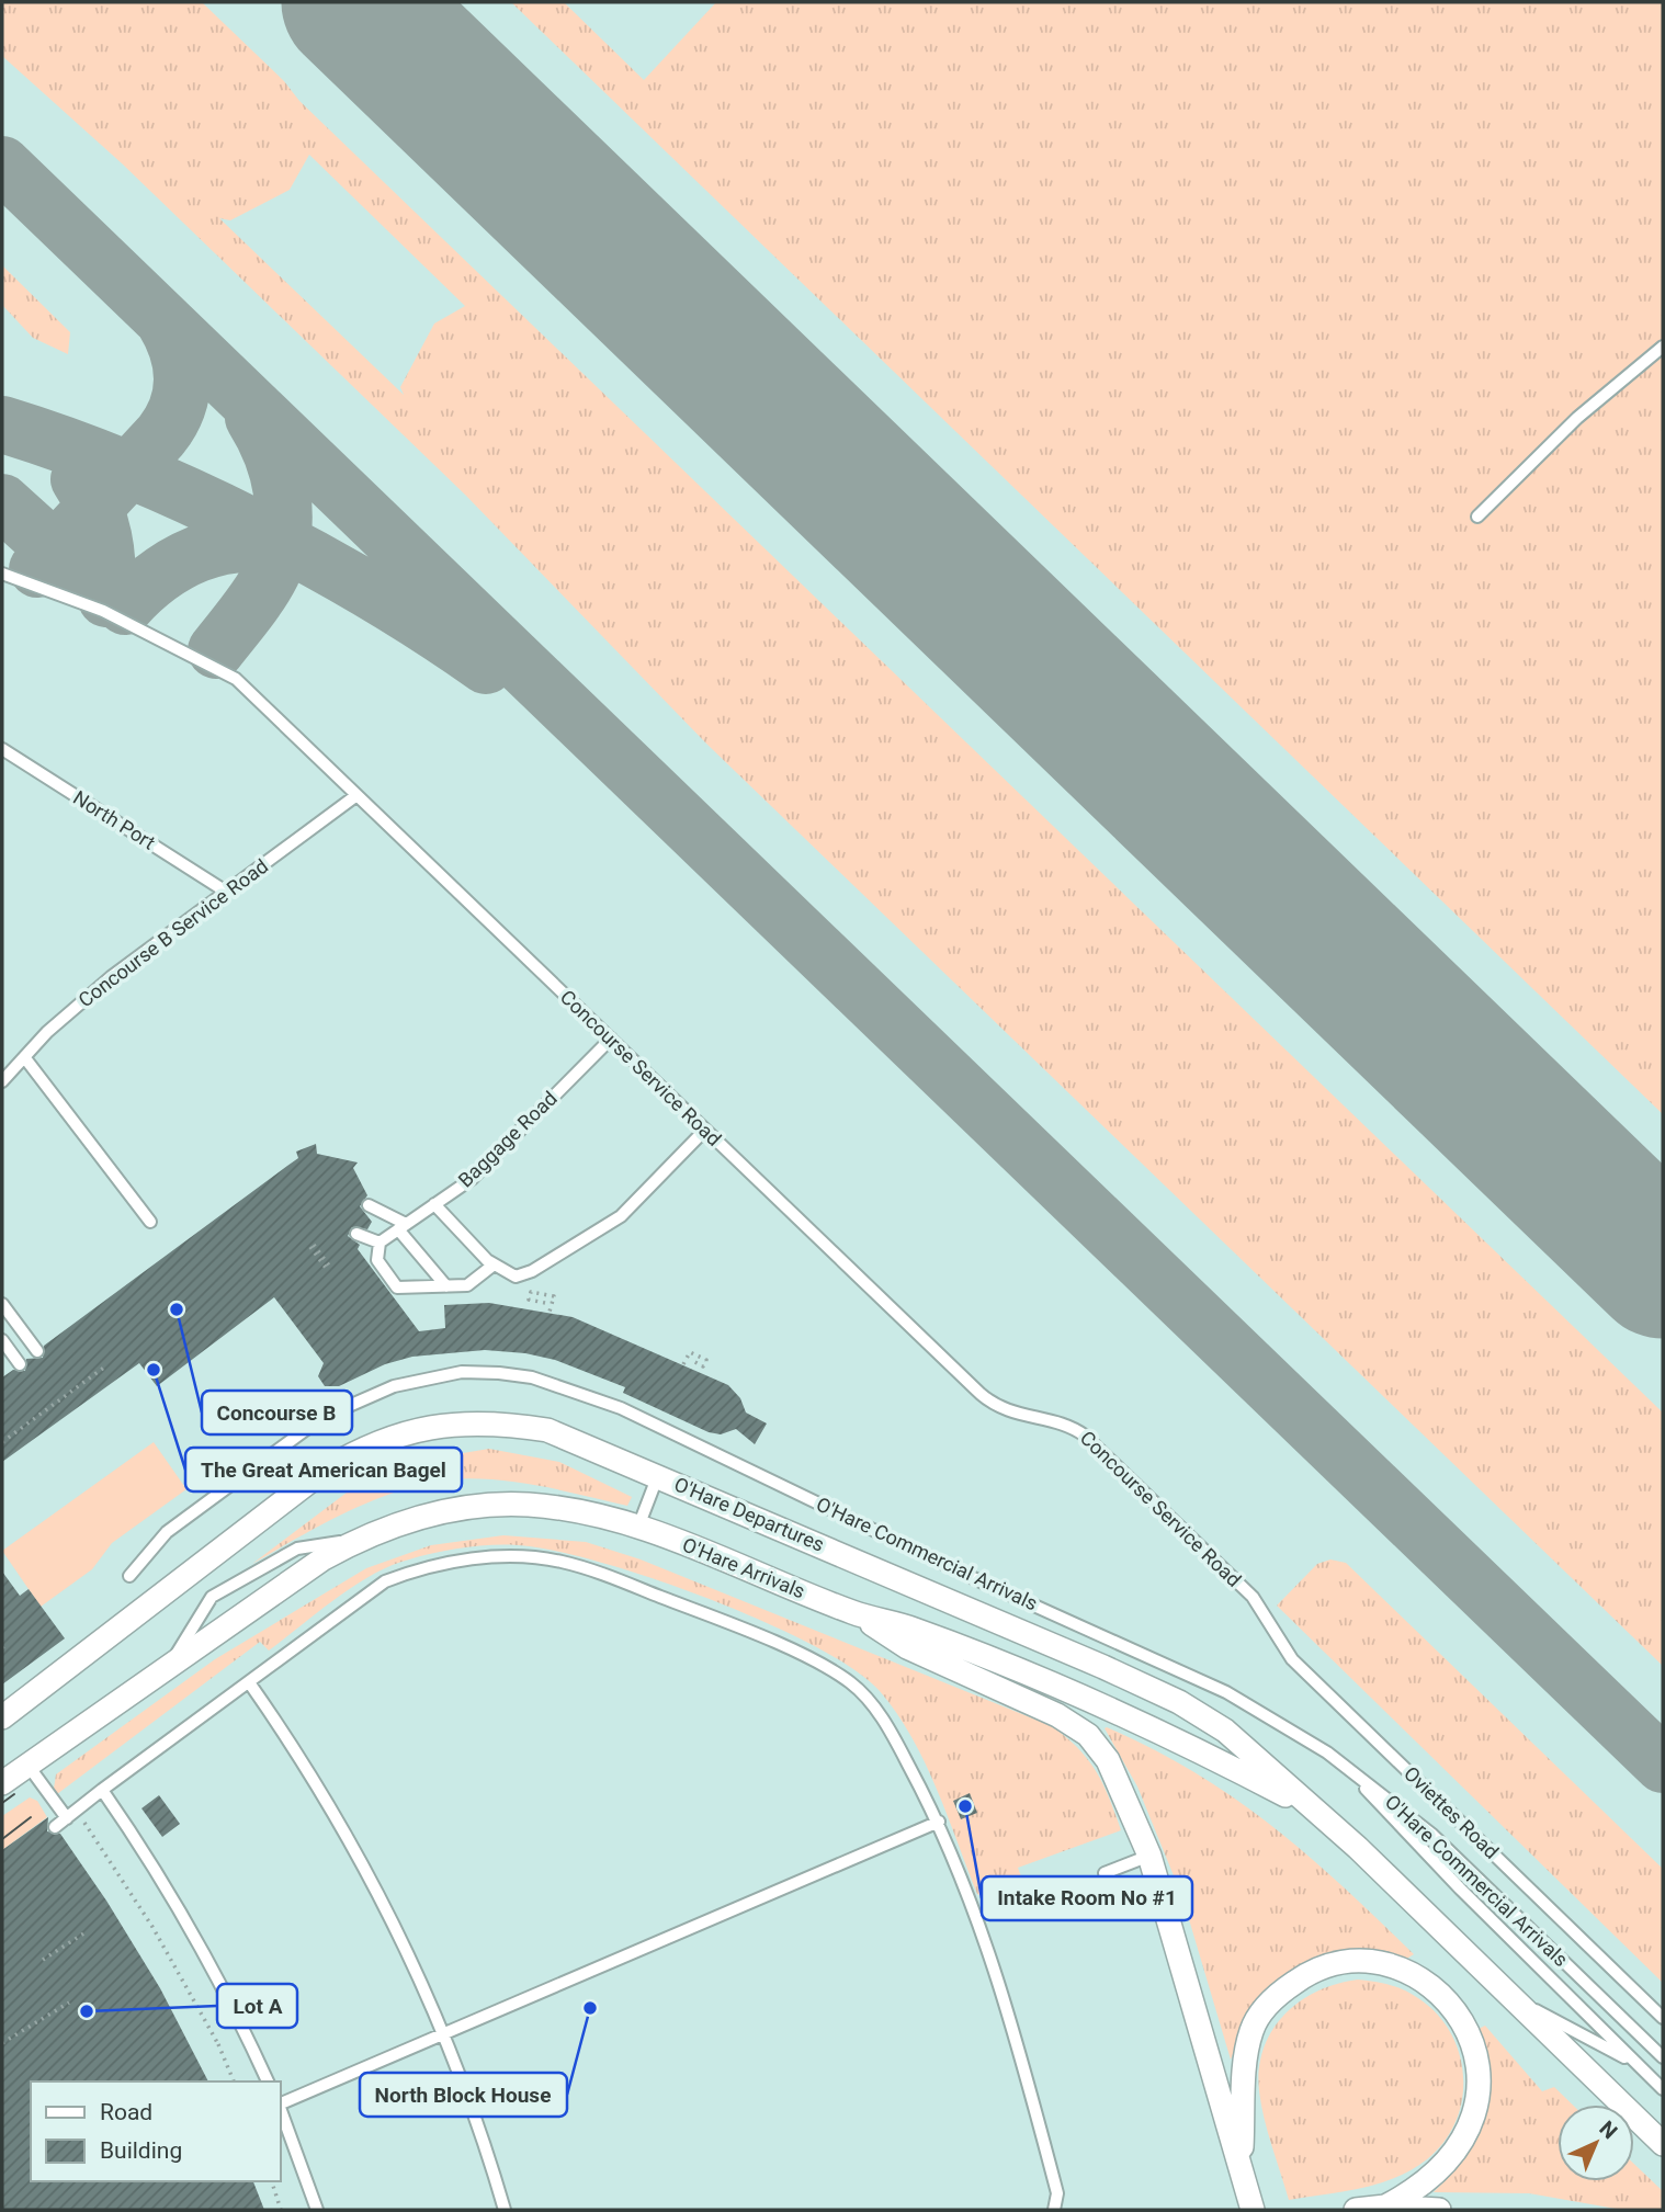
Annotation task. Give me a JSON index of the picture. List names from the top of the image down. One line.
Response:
{"streets":{"street":["O'Hare Departures","O'Hare Arrivals"],"lane":["North Port","Concourse B Service Road","Concourse Service Road","Baggage Road","O'Hare Commercial Arrivals","Oviettes Road"]},"crossings":[["North Port","Concourse B Service Road"],["Concourse B Service Road","Concourse Service Road"],["Concourse Service Road","Baggage Road"],["Concourse Service Road","Oviettes Road"],["O'Hare Departures","O'Hare Arrivals"]],"places":["Concourse B","The Great American Bagel","Intake Room No #1","North Block House","Lot A"],"legend":["Road","Building"],"north":"top right"}
